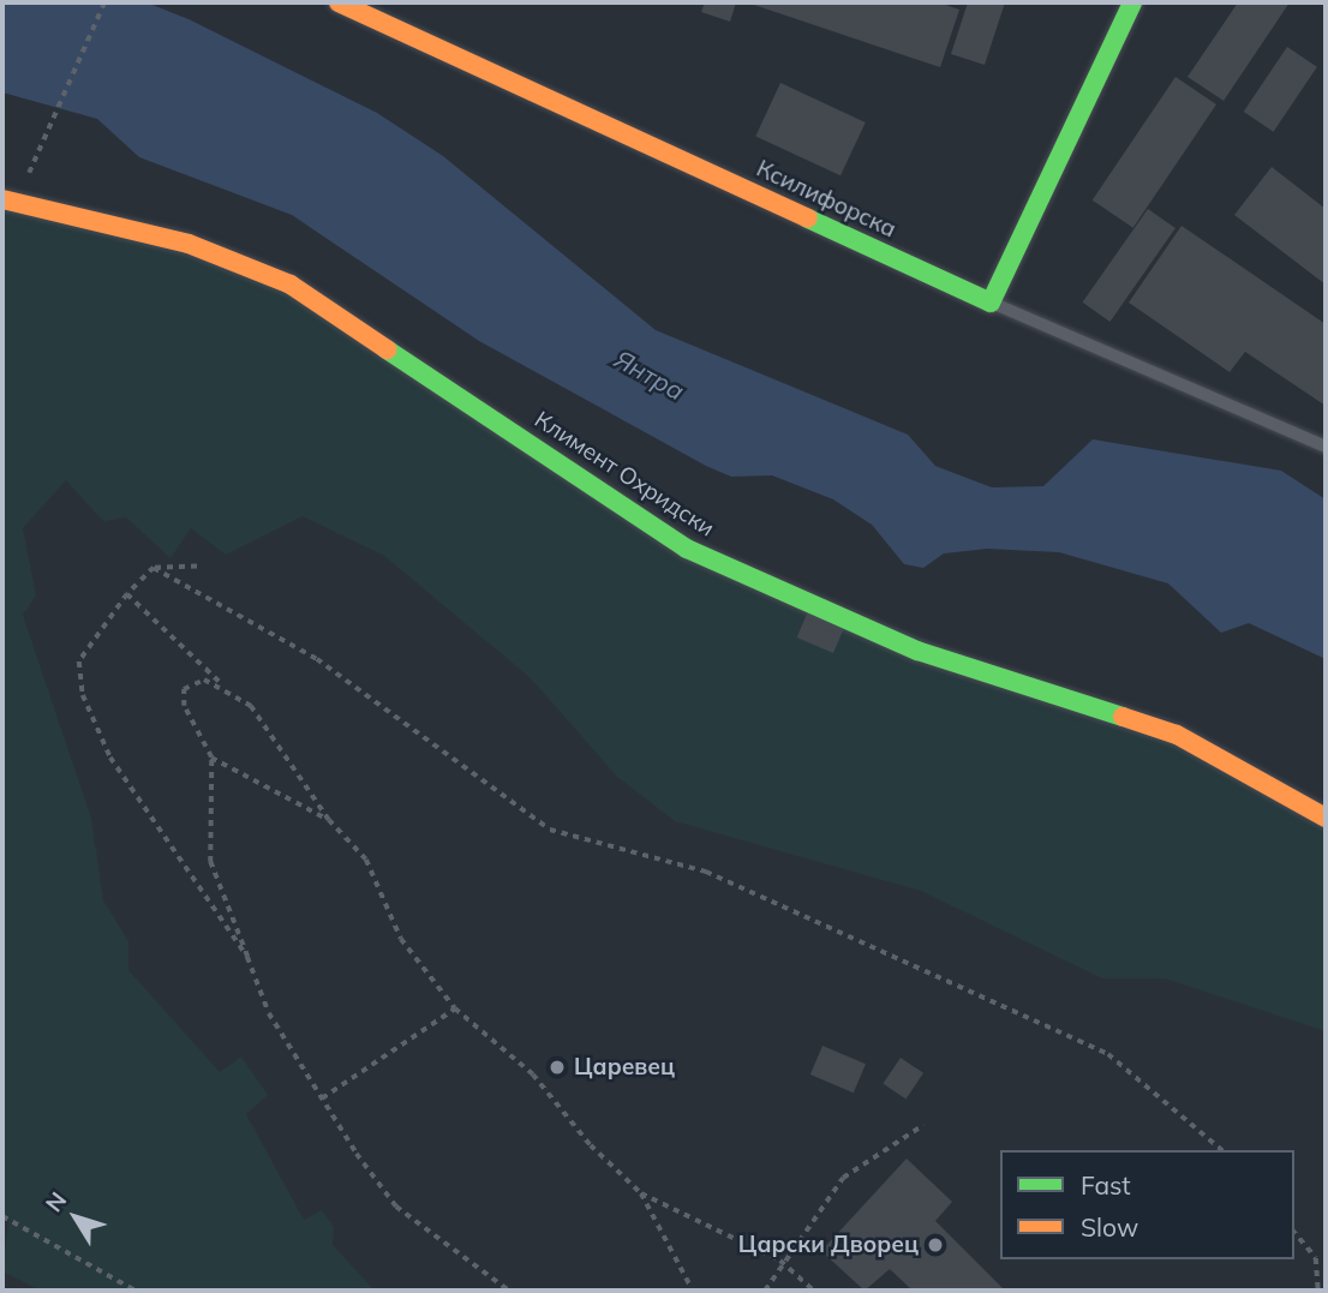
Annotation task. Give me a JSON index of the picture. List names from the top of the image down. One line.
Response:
{"streets":{"street":["Ксилифорска","Климент Охридски"]},"water":["Янтра"],"places":["Царевец","Царски Дворец"],"legend":["Fast","Slow"],"north":"top left"}
